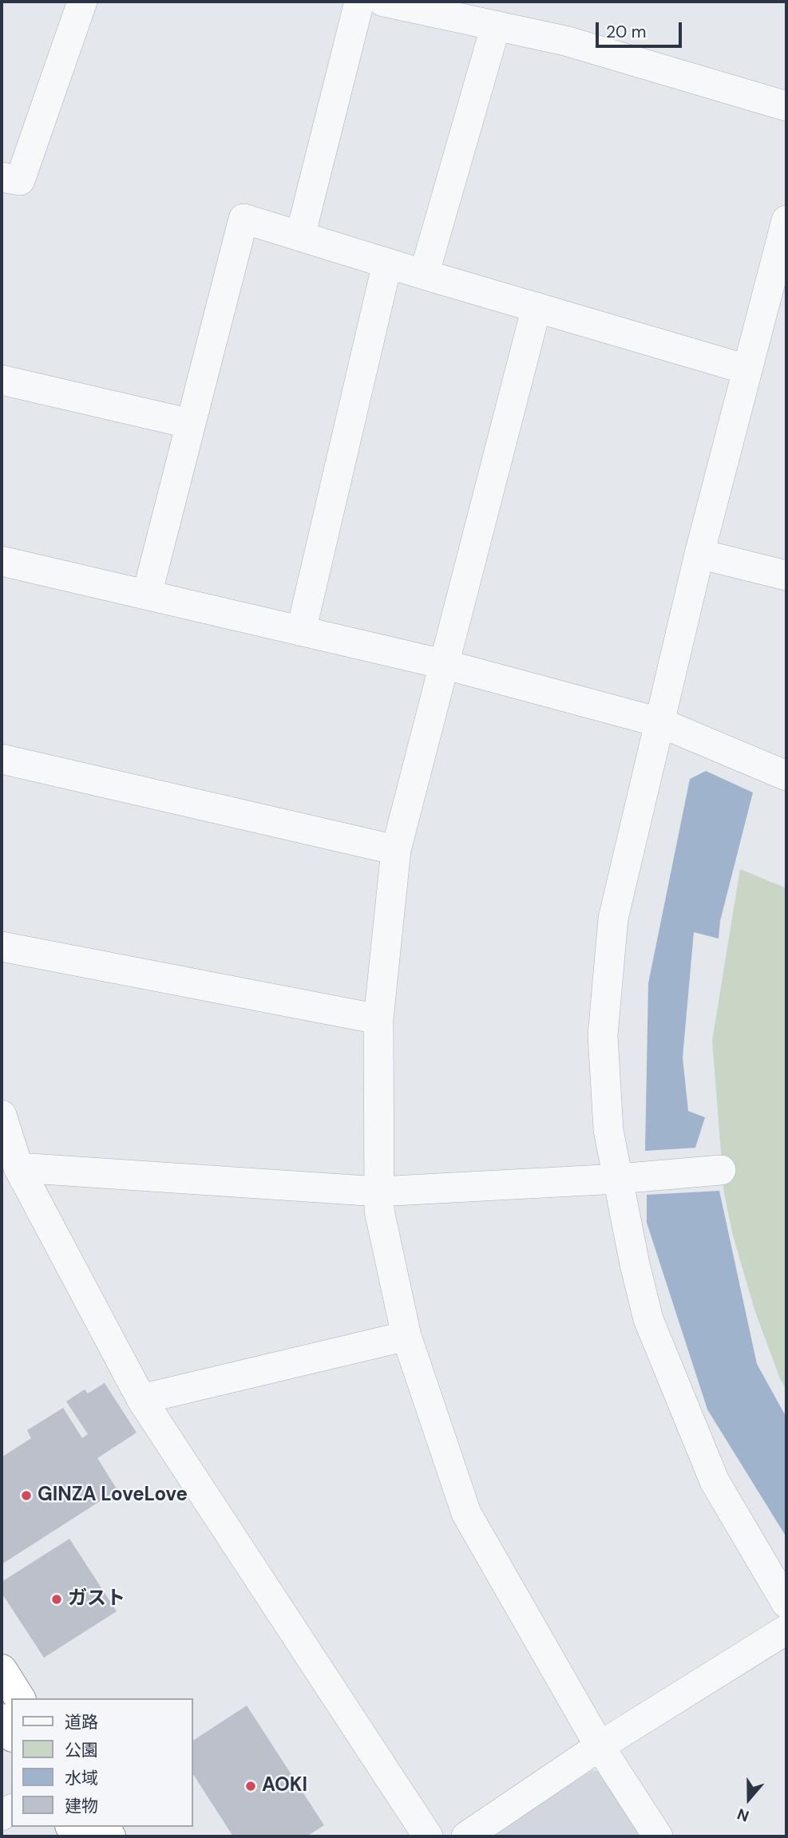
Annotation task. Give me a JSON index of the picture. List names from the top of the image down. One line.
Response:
{"places":["GINZA LoveLove","ガスト","AOKI"],"legend":["道路","公園","水域","建物"],"scale_bar":"20 m","north":"bottom"}
